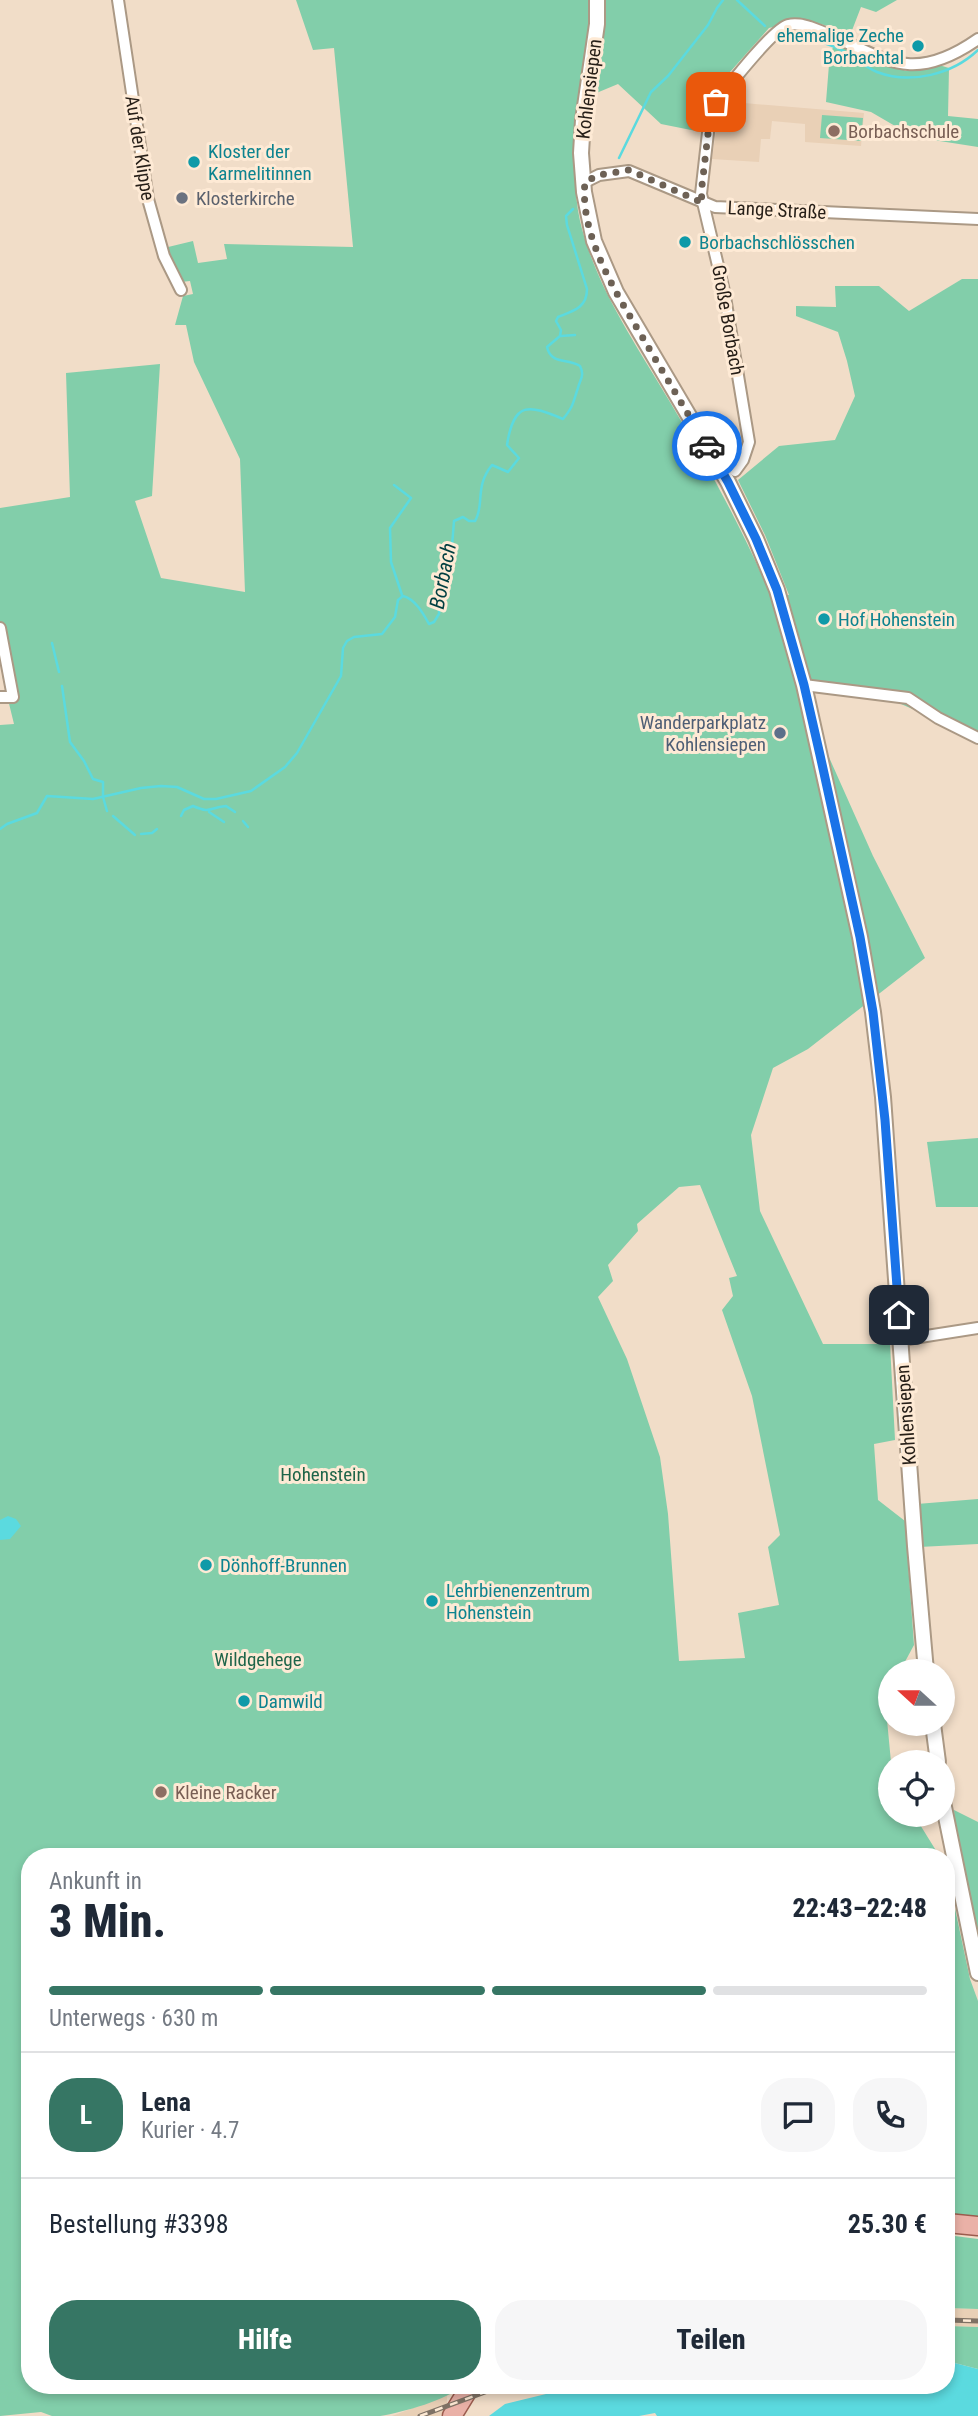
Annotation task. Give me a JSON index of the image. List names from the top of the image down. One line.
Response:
{"streets":{"street":["Kohlensiepen","Auf der Klippe","Lange Straße","Große Borbach"]},"crossings":[["Kohlensiepen","Lange Straße"],["Lange Straße","Große Borbach"]],"water":["Borbach"],"parks":["Hohenstein","Wildgehege"],"places":["ehemalige Zeche Borbachtal","Borbachschule","Kloster der Karmelitinnen","Klosterkirche","Borbachschlösschen","Hof Hohenstein","Wanderparkplatz Kohlensiepen","Dönhoff-Brunnen","Lehrbienenzentrum Hohenstein","Damwild","Kleine Racker"],"north":"left","page":{"heading":["3 Min.","Ankunft in","22:43–22:48"],"panel":["Lena","Kurier · 4.7","Bestellung #3398","25.30 €"],"bar":"Unterwegs · 630 m","round":"L","buttons":["Hilfe","Teilen"]}}
